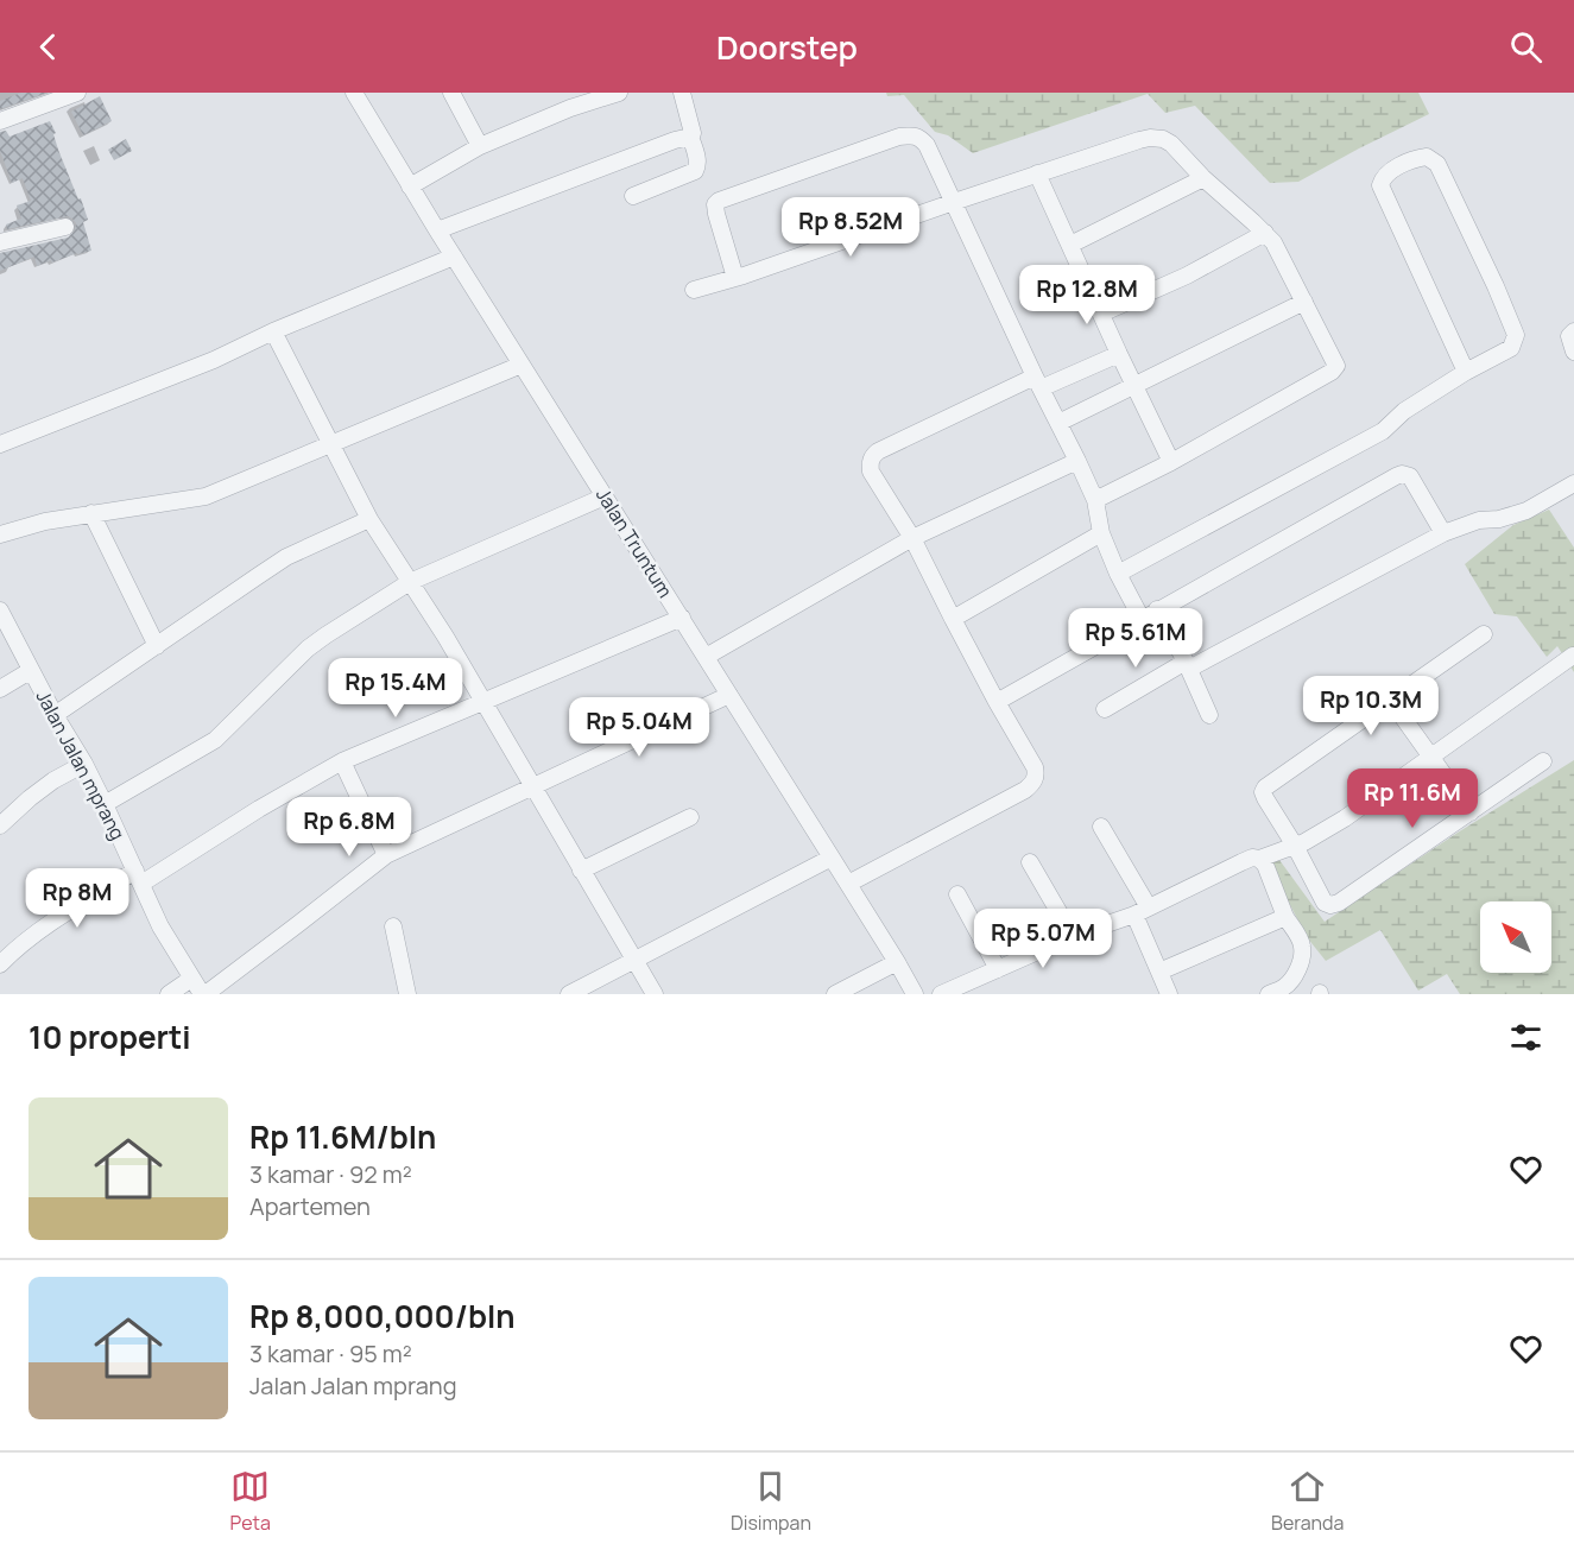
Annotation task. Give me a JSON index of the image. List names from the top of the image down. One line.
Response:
{"streets":{"street":["Jalan Truntum","Jalan Jalan mprang"]},"north":"top left","page":{"header":"Doorstep","price":["Rp 8.52M","Rp 12.8M","Rp 5.61M","Rp 15.4M","Rp 10.3M","Rp 5.04M","Rp 11.6M","Rp 6.8M","Rp 8M","Rp 5.07M"],"heading":"10 properti","list":[{"name":"Rp 11.6M/bln","note":"3 kamar · 92 m² · Apartemen"},{"name":"Rp 8,000,000/bln","note":"3 kamar · 95 m² · Jalan Jalan mprang"}],"tabs":["Peta","Disimpan","Beranda"]}}
